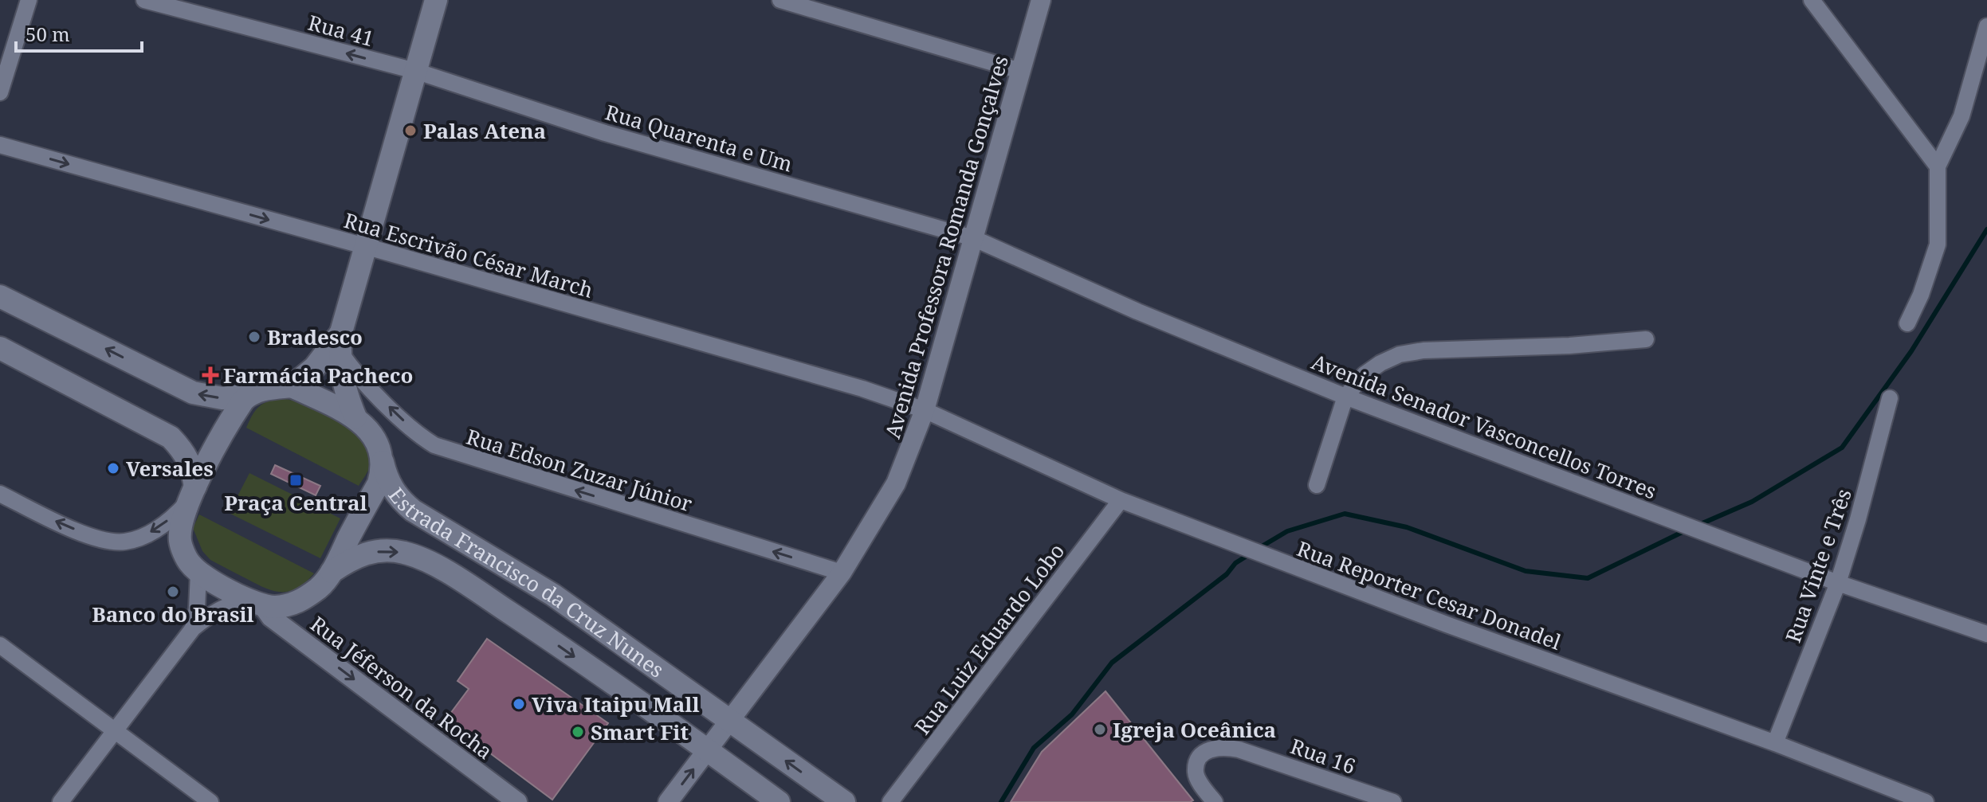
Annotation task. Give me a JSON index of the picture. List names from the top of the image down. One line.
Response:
{"streets":{"main road":["Estrada Francisco da Cruz Nunes"],"street":["Rua 41","Rua Quarenta e Um","Avenida Professora Romanda Gonçalves","Rua Escrivão César March","Avenida Senador Vasconcellos Torres","Rua Edson Zuzar Júnior","Rua Vinte e Três","Rua Reporter Cesar Donadel","Rua Luiz Eduardo Lobo","Rua Jéferson da Rocha","Rua 16"]},"crossings":[["Rua 41","Rua Quarenta e Um"],["Rua Quarenta e Um","Avenida Professora Romanda Gonçalves"],["Rua Quarenta e Um","Avenida Senador Vasconcellos Torres"],["Avenida Professora Romanda Gonçalves","Rua Escrivão César March"],["Avenida Professora Romanda Gonçalves","Avenida Senador Vasconcellos Torres"],["Avenida Professora Romanda Gonçalves","Rua Edson Zuzar Júnior"],["Avenida Professora Romanda Gonçalves","Estrada Francisco da Cruz Nunes"],["Avenida Professora Romanda Gonçalves","Rua Reporter Cesar Donadel"],["Rua Escrivão César March","Rua Reporter Cesar Donadel"],["Avenida Senador Vasconcellos Torres","Rua Vinte e Três"],["Rua Vinte e Três","Rua Reporter Cesar Donadel"],["Estrada Francisco da Cruz Nunes","Rua Jéferson da Rocha"],["Rua Reporter Cesar Donadel","Rua Luiz Eduardo Lobo"]],"one_way":["Rua 41","Rua Escrivão César March","Rua Edson Zuzar Júnior","Rua Jéferson da Rocha"],"places":{"other":["Palas Atena","Bradesco","Versales","Banco do Brasil","Viva Itaipu Mall","Igreja Oceânica","Smart Fit"],"health":["Farmácia Pacheco"],"transit":["Praça Central"]},"scale_bar":"50 m"}
